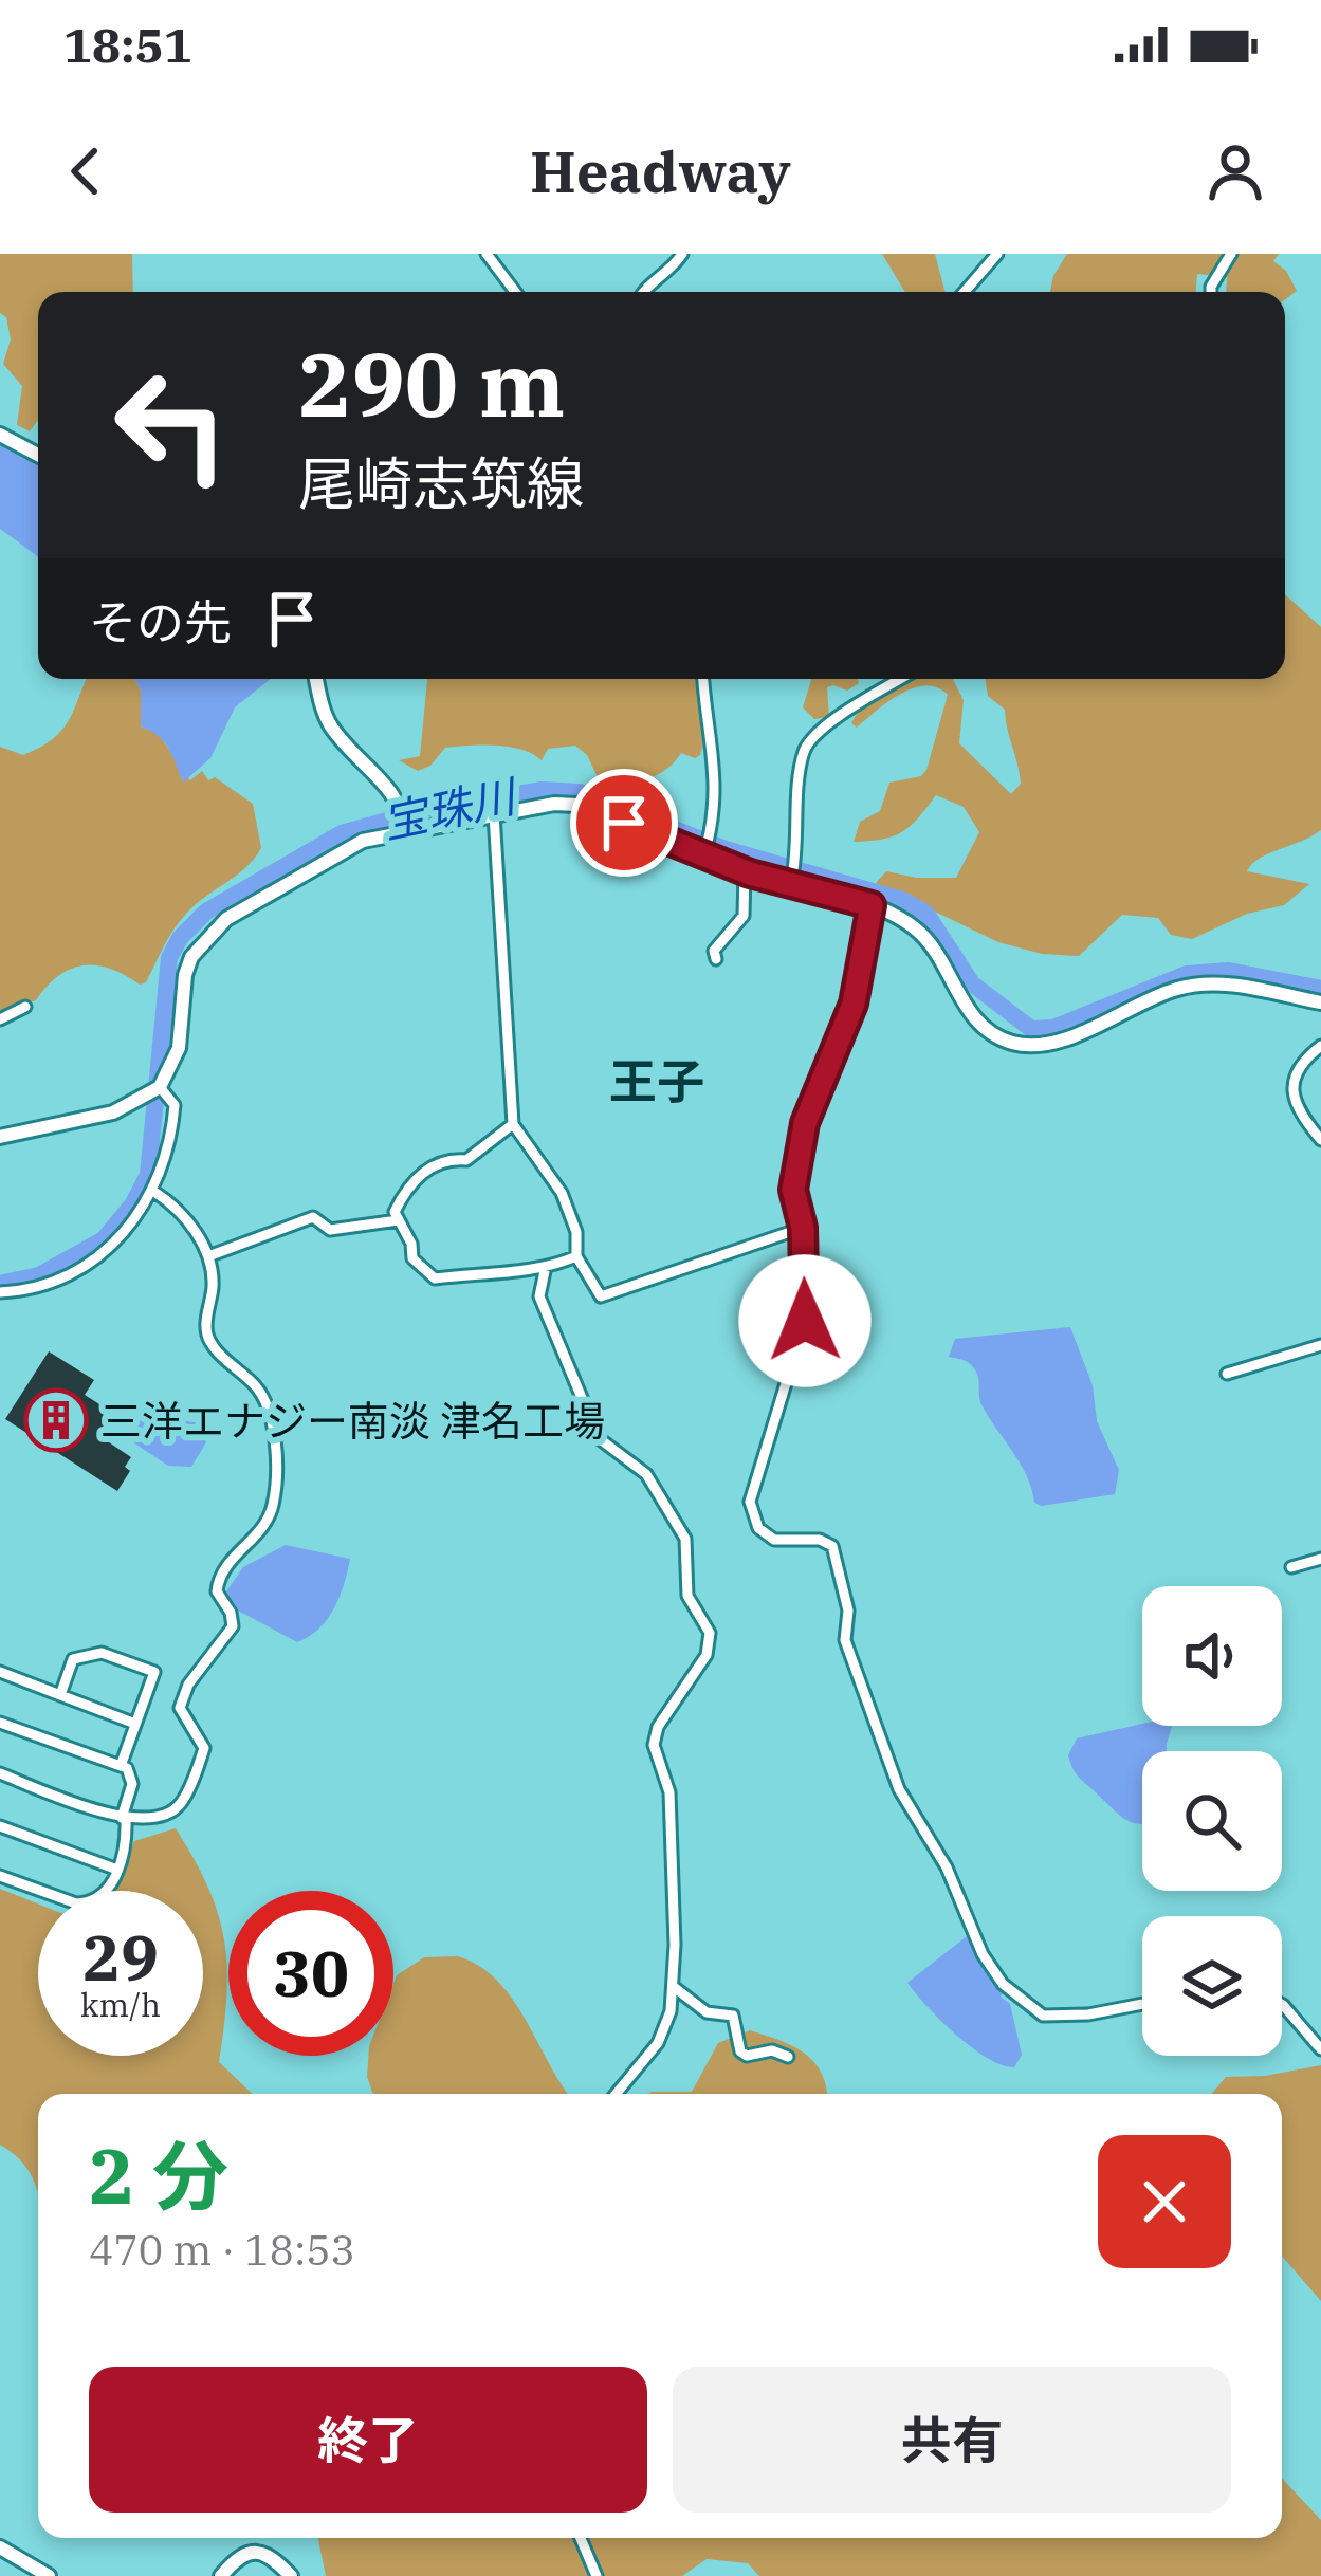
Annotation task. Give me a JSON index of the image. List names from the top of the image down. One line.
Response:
{"districts":["王子"],"water":["宝珠川"],"places":{"building":["三洋エナジー南淡 津名工場"]},"page":{"status":"18:51","header":"Headway","turn":["290 m","尾崎志筑線"],"then":"その先","speed":"29 km/h","limit":"30","heading":["2 分","470 m · 18:53"],"buttons":["終了","共有"]}}
